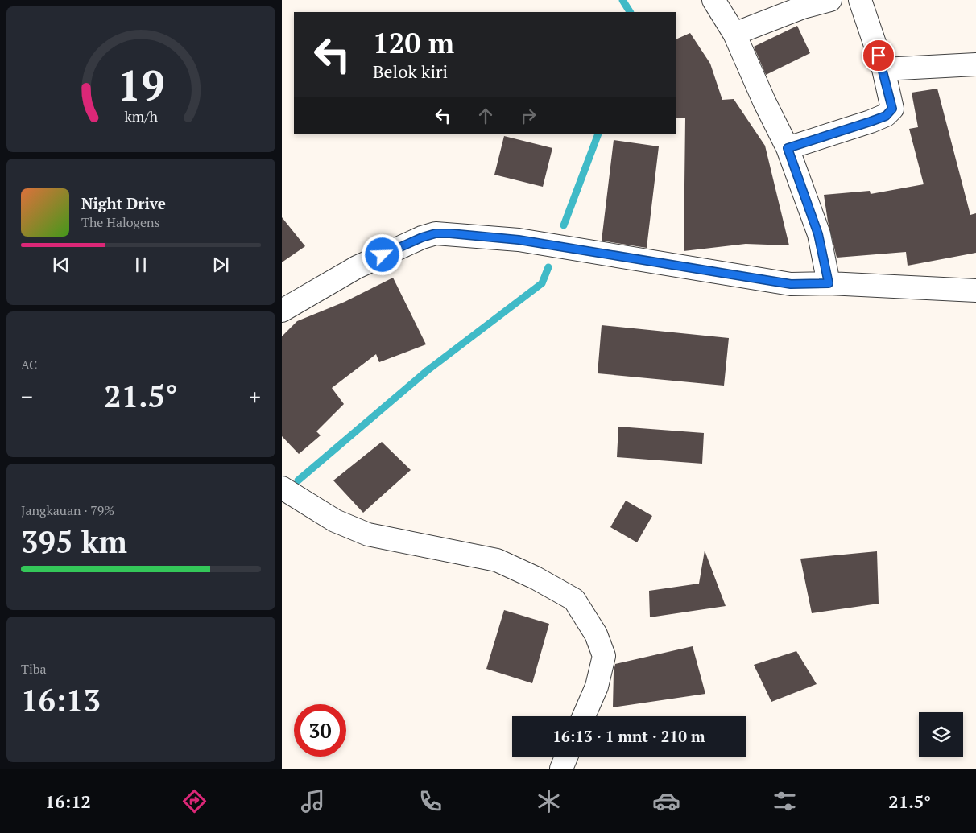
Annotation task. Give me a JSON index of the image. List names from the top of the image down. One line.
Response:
{"page":{"turn":["120 m","Belok kiri"],"song":["Night Drive","The Halogens"],"tile":["AC",["Jangkauan · 79%","395 km"],["Tiba","16:13"]],"heat":["−","21.5°","+"],"limit":"30","trip":"16:13 · 1 mnt · 210 m","tabs":["16:12","21.5°"],"gauge":["19","km/h"]}}
